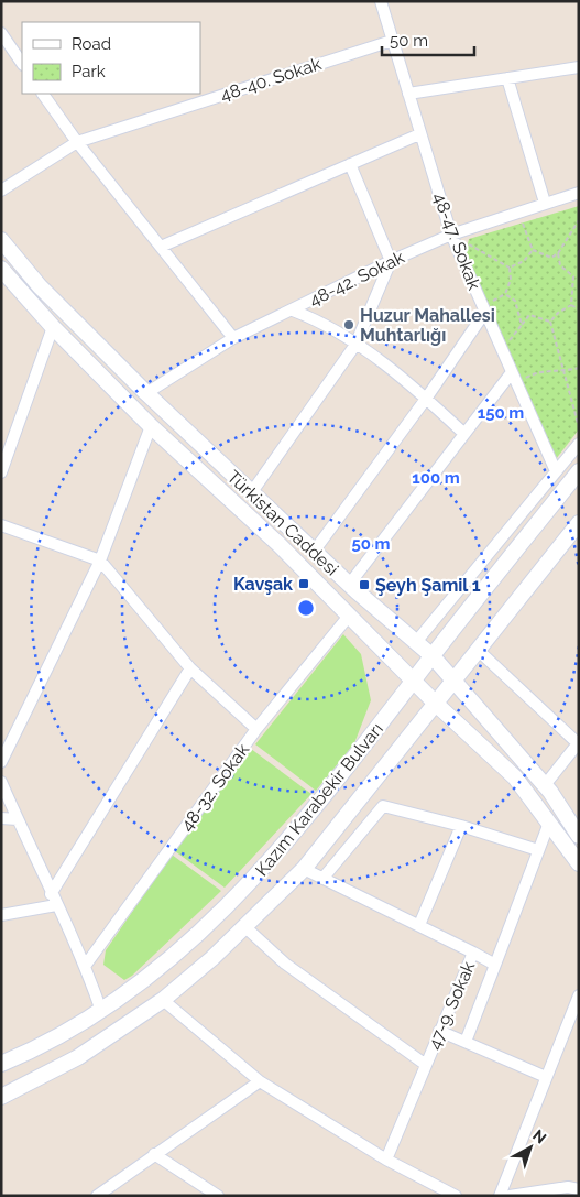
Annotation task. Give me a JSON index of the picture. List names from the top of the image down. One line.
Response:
{"streets":{"street":["48-40. Sokak","48-47. Sokak","48-42. Sokak","Türkistan Caddesi","48-32. Sokak","Kazım Karabekir Bulvarı","47-9. Sokak"]},"crossings":[["48-40. Sokak","48-47. Sokak"],["48-47. Sokak","48-42. Sokak"],["48-42. Sokak","Türkistan Caddesi"],["Türkistan Caddesi","48-32. Sokak"],["Türkistan Caddesi","Kazım Karabekir Bulvarı"],["Türkistan Caddesi","47-9. Sokak"]],"places":{"other":["Huzur Mahallesi Muhtarlığı"],"transit":["Kavşak","Şeyh Şamil 1"]},"legend":["Road","Park"],"scale_bar":"50 m","north":"top right","rings":["150 m","100 m","50 m"]}
